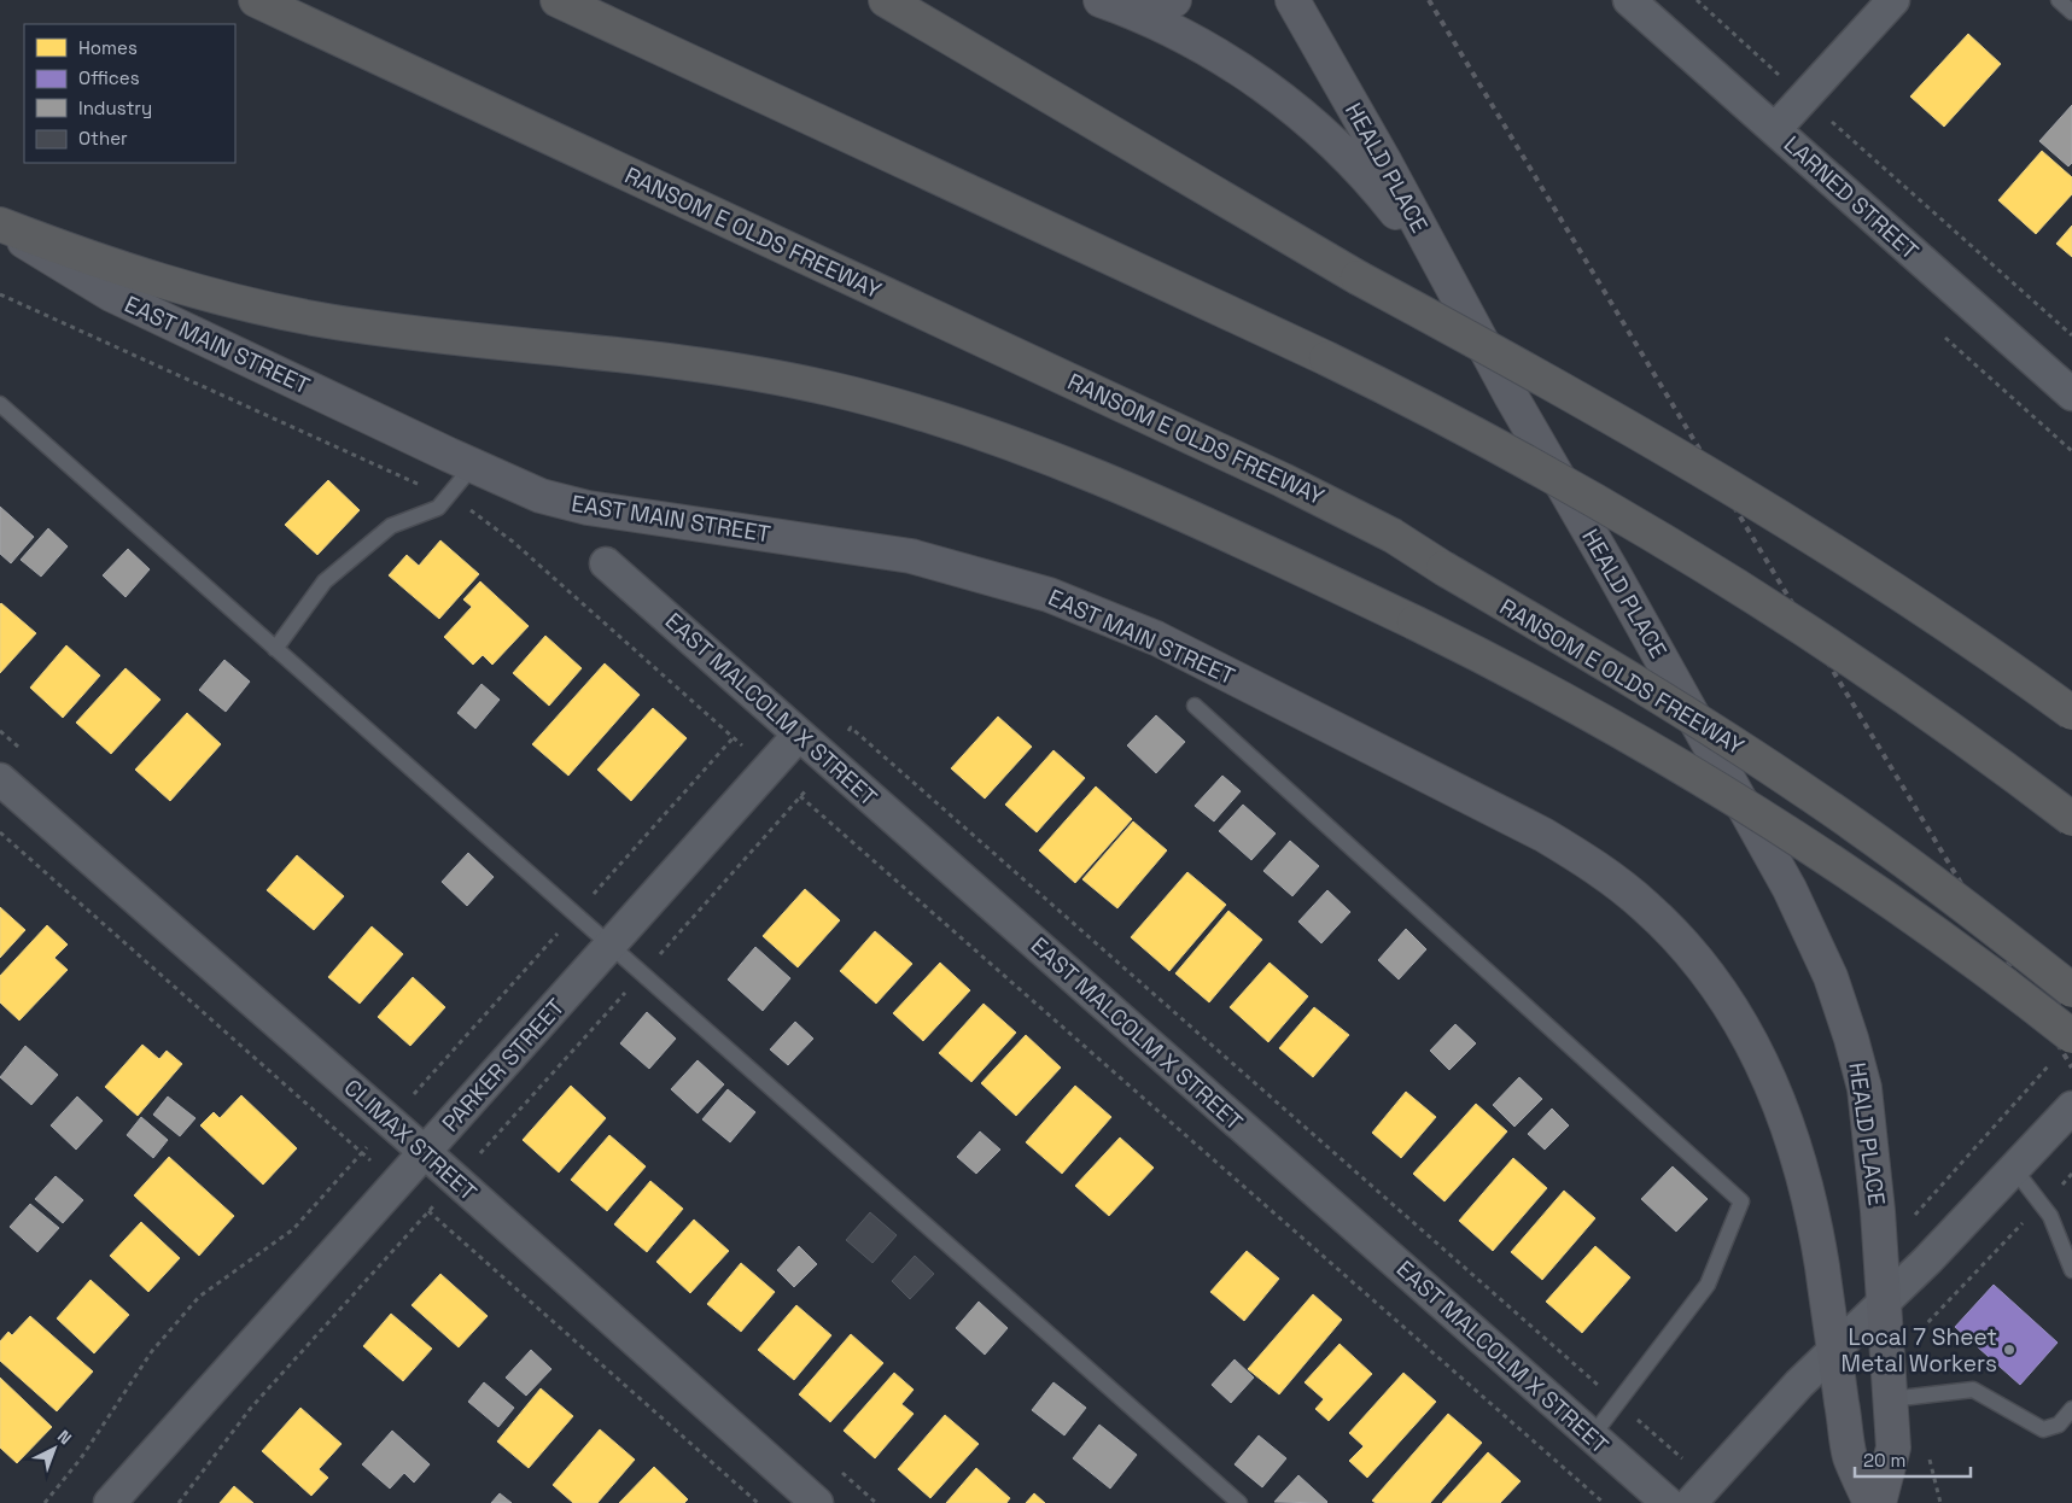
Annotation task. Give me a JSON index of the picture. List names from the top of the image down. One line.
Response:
{"streets":{"highway":["RANSOM E OLDS FREEWAY"],"street":["HEALD PLACE","LARNED STREET","EAST MAIN STREET","EAST MALCOLM X STREET","PARKER STREET","CLIMAX STREET"]},"crossings":[["EAST MALCOLM X STREET","PARKER STREET"],["PARKER STREET","CLIMAX STREET"]],"places":["Local 7 Sheet Metal Workers"],"legend":["Homes","Offices","Industry","Other"],"scale_bar":"20 m","north":"top right"}
